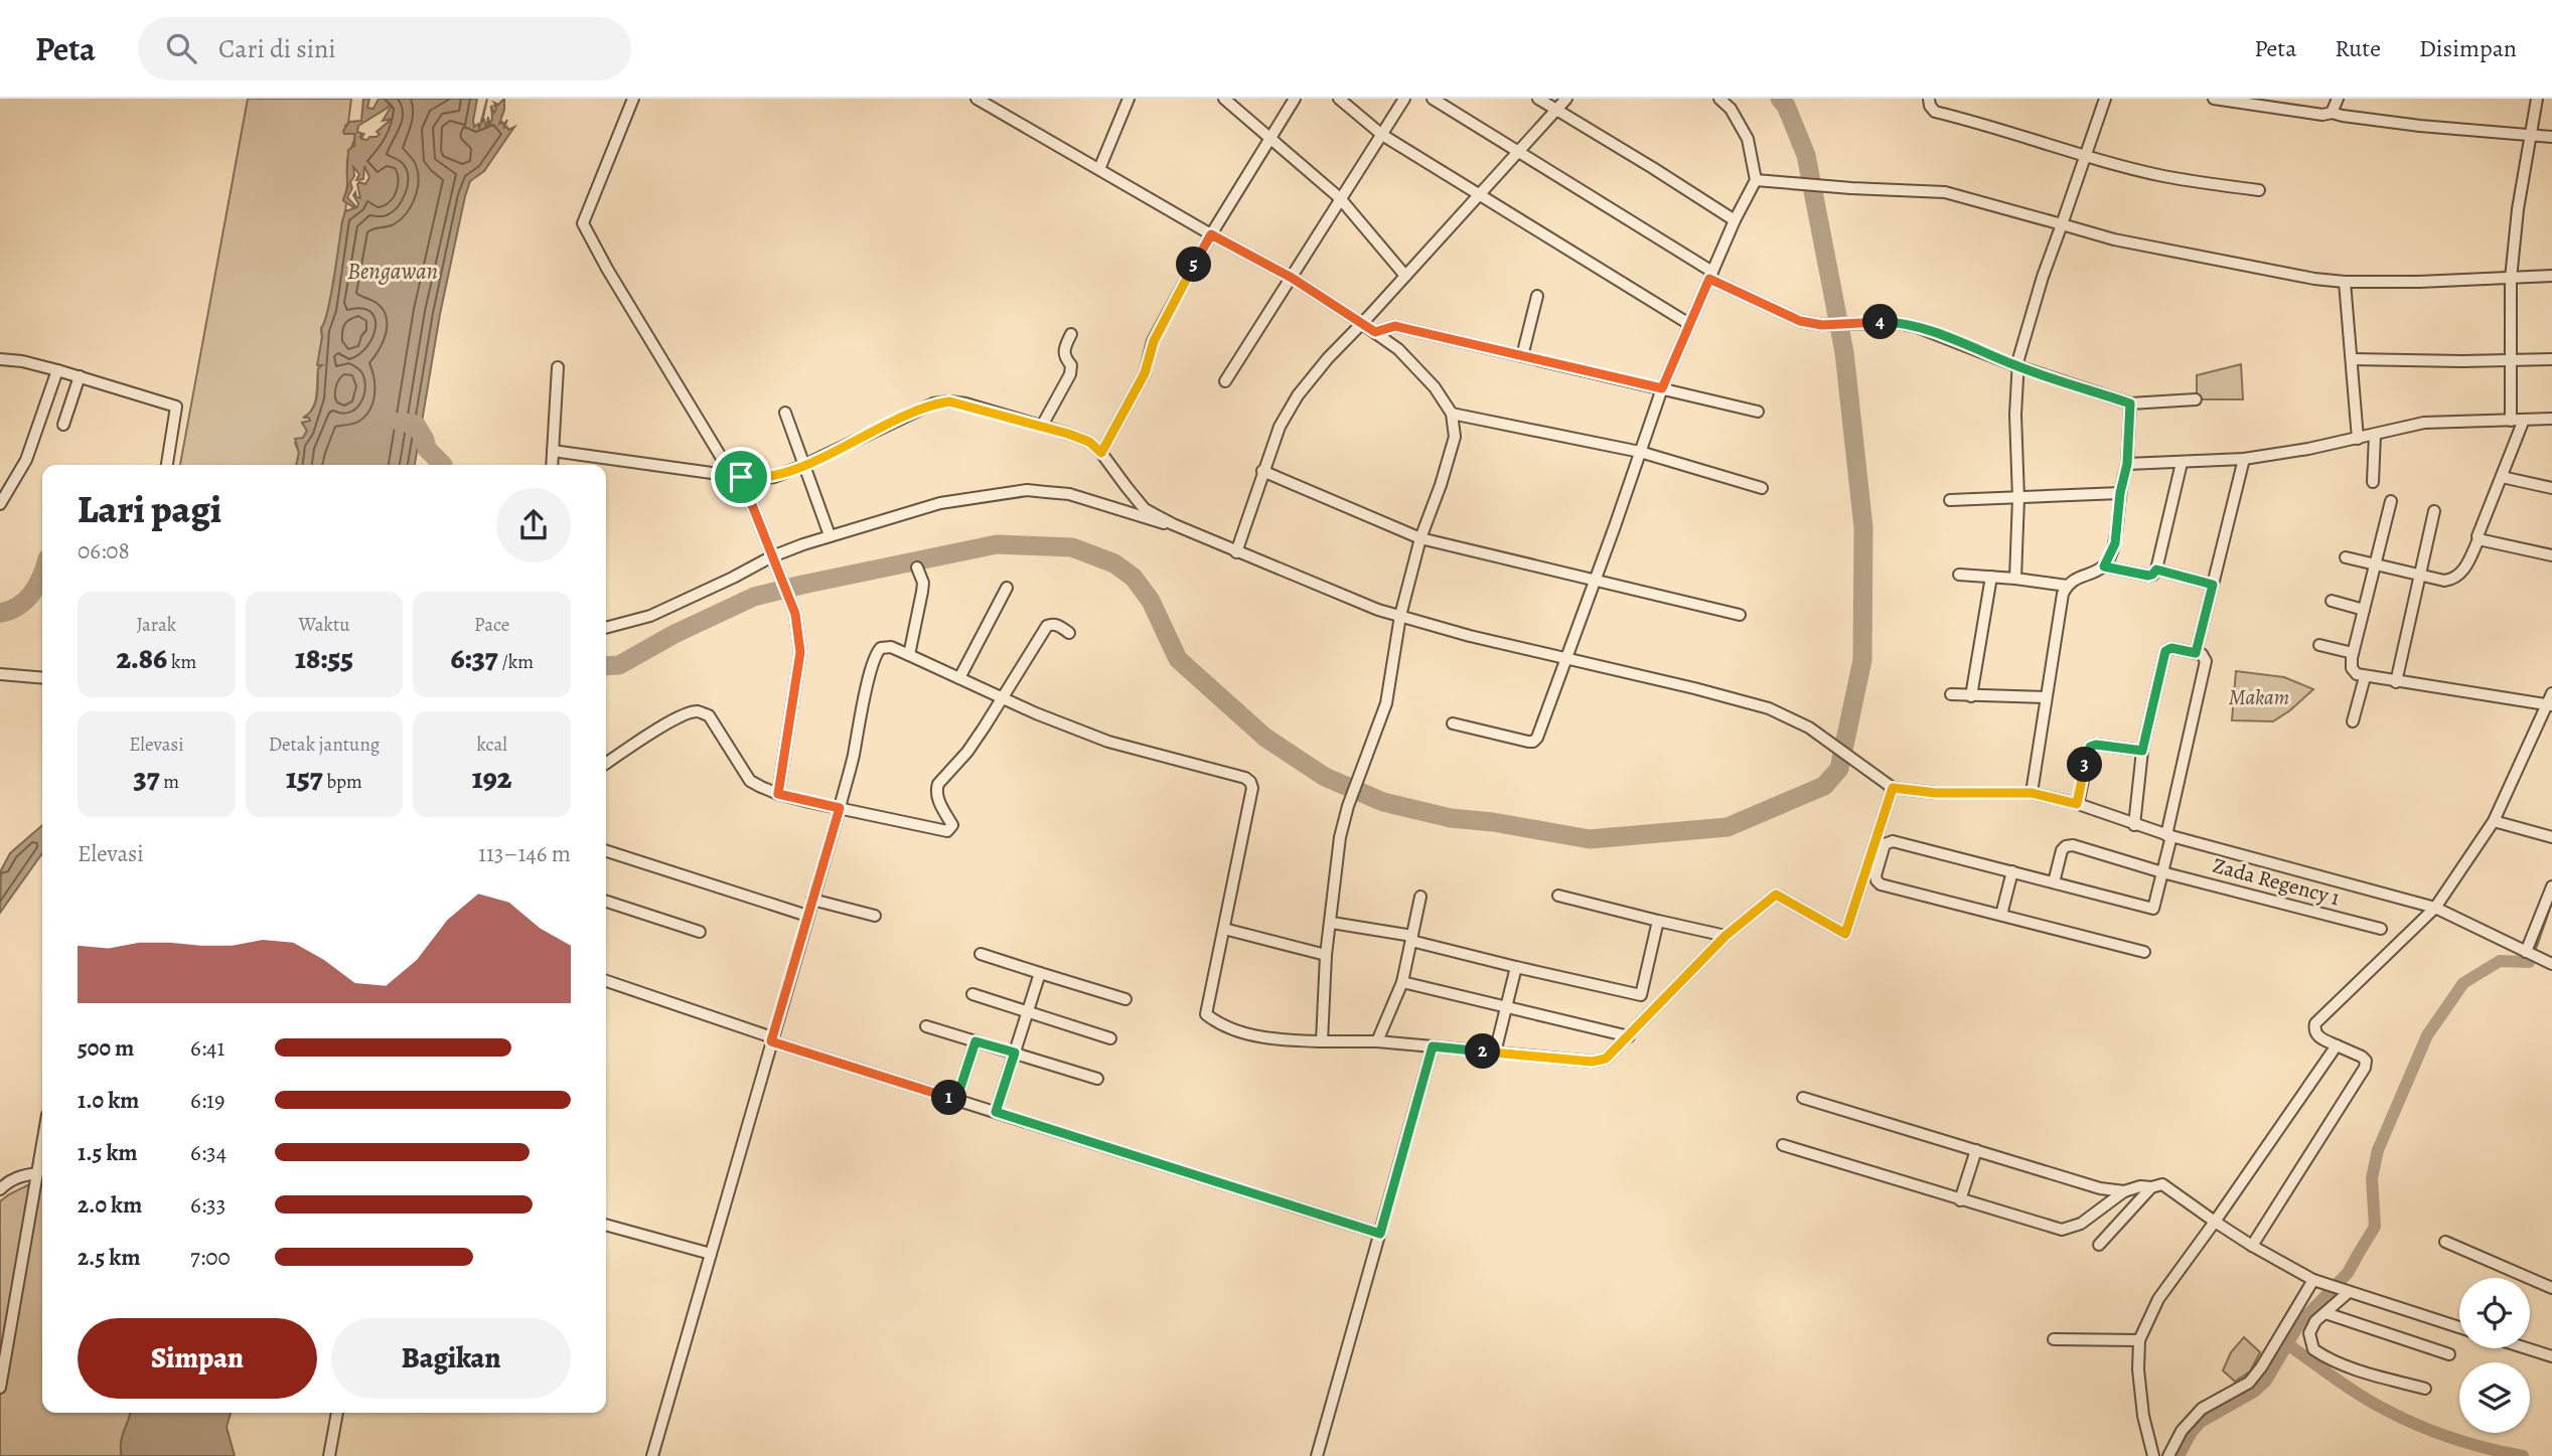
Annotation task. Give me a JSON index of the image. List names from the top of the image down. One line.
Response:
{"streets":{"street":["Zada Regency 1"]},"water":["Bengawan"],"parks":["Makam"],"page":{"header":"Peta","search":"Cari di sini","nav":["Peta","Rute","Disimpan"],"pins":["5","4","3","2","1"],"heading":["Lari pagi","06:08"],"stats":[["Jarak","2.86 km"],["Waktu","18:55"],["Pace","6:37 /km"],["Elevasi","37 m"],["Detak jantung","157 bpm"],["kcal","192"]],"chart":["Elevasi","113–146 m"],"list":[{"name":"500 m","note":"6:41"},{"name":"1.0 km","note":"6:19"},{"name":"1.5 km","note":"6:34"},{"name":"2.0 km","note":"6:33"},{"name":"2.5 km","note":"7:00"}],"buttons":["Simpan","Bagikan"]}}
